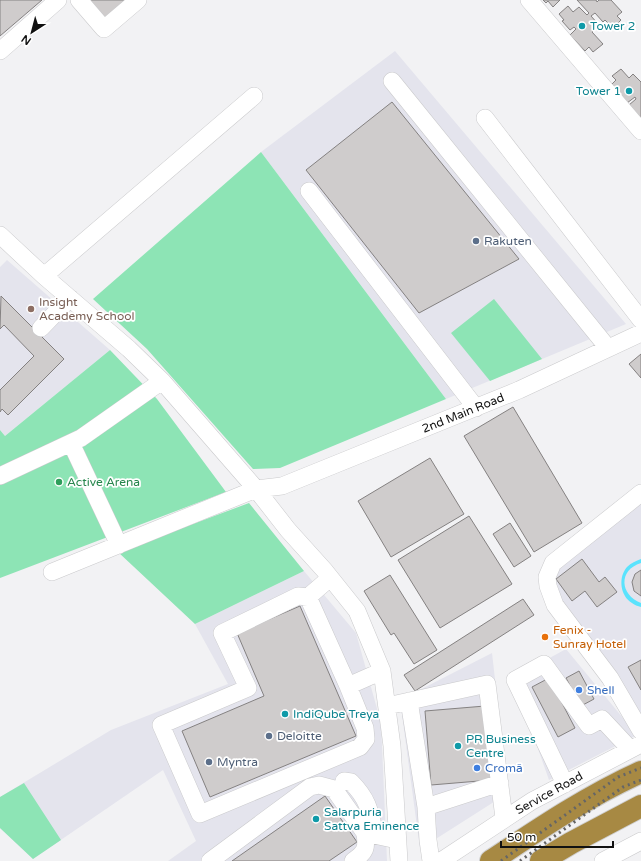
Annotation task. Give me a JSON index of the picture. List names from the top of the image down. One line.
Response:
{"streets":{"street":["2nd Main Road","Service Road"]},"places":["Tower 2","Tower 1","Rakuten","Insight Academy School","Active Arena","Fenix - Sunray Hotel","Shell","IndiQube Treya","Deloitte","PR Business Centre","Myntra","Cromā","Salarpuria Sattva Eminence"],"scale_bar":"50 m","north":"bottom left"}
